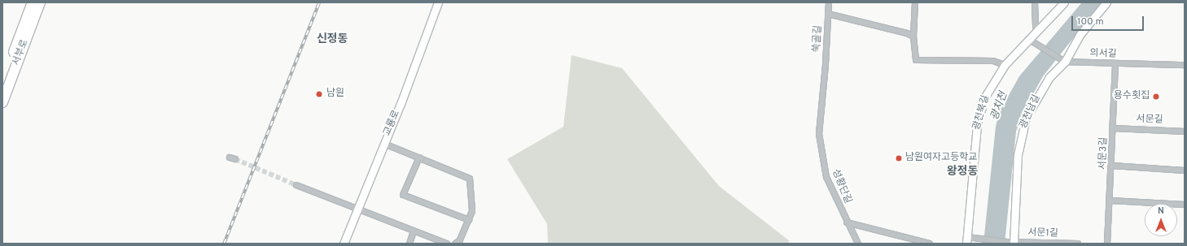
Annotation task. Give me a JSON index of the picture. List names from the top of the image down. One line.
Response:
{"streets":{"highway":["서부로"],"street":["쑥골길","의서길","광천남길","광천북길","서문길","교룡로","서문3길","성황단길","서문1길"]},"crossings":[["쑥골길","성황단길"],["의서길","광천남길"],["의서길","서문3길"],["광천남길","서문1길"],["광천북길","서문1길"],["서문길","서문3길"]],"districts":["신정동","왕정동"],"water":["광치천"],"places":["남원","용수횟집","남원여자고등학교"],"scale_bar":"100 m","north":"top"}
